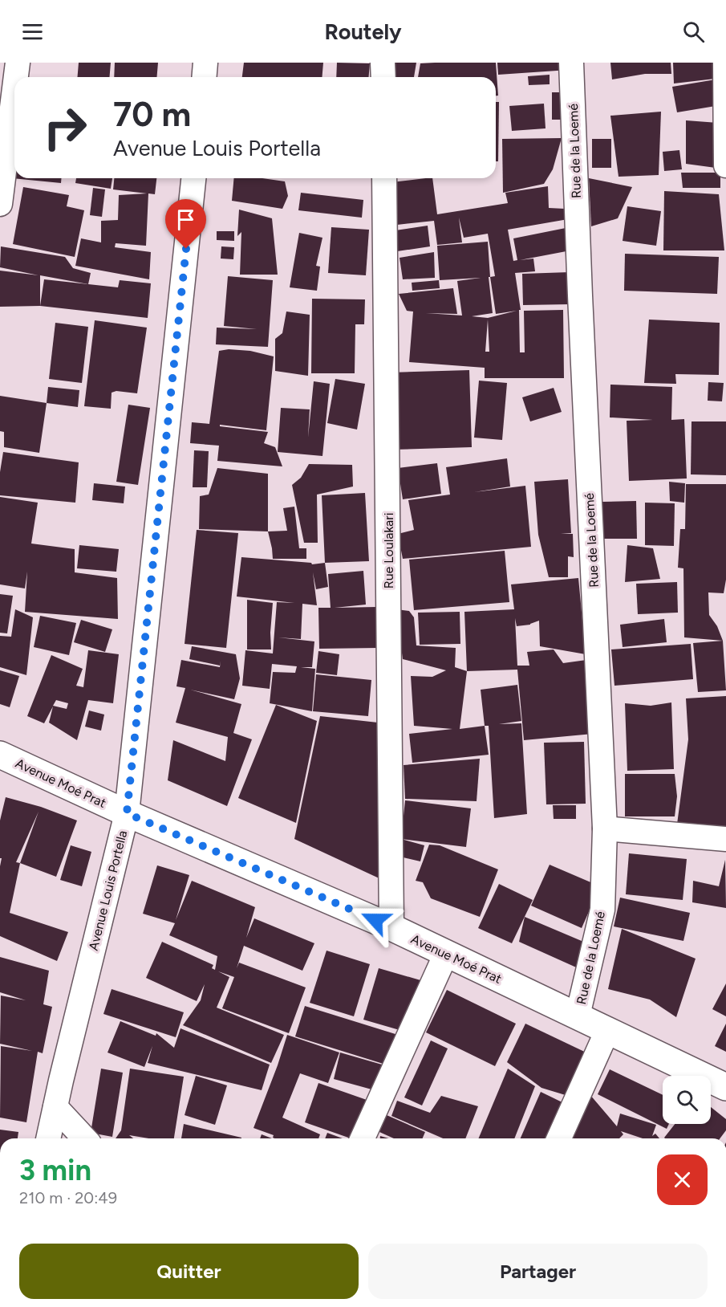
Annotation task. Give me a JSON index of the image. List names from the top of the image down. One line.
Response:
{"streets":{"street":["Rue de la Loemé","Rue Loulakari","Avenue Moé Prat","Avenue Louis Portella"]},"crossings":[["Rue de la Loemé","Avenue Moé Prat"],["Rue Loulakari","Avenue Moé Prat"],["Avenue Moé Prat","Avenue Louis Portella"]],"page":{"header":"Routely","turn":["70 m","Avenue Louis Portella"],"heading":["3 min","210 m · 20:49"],"buttons":["Quitter","Partager"]}}
